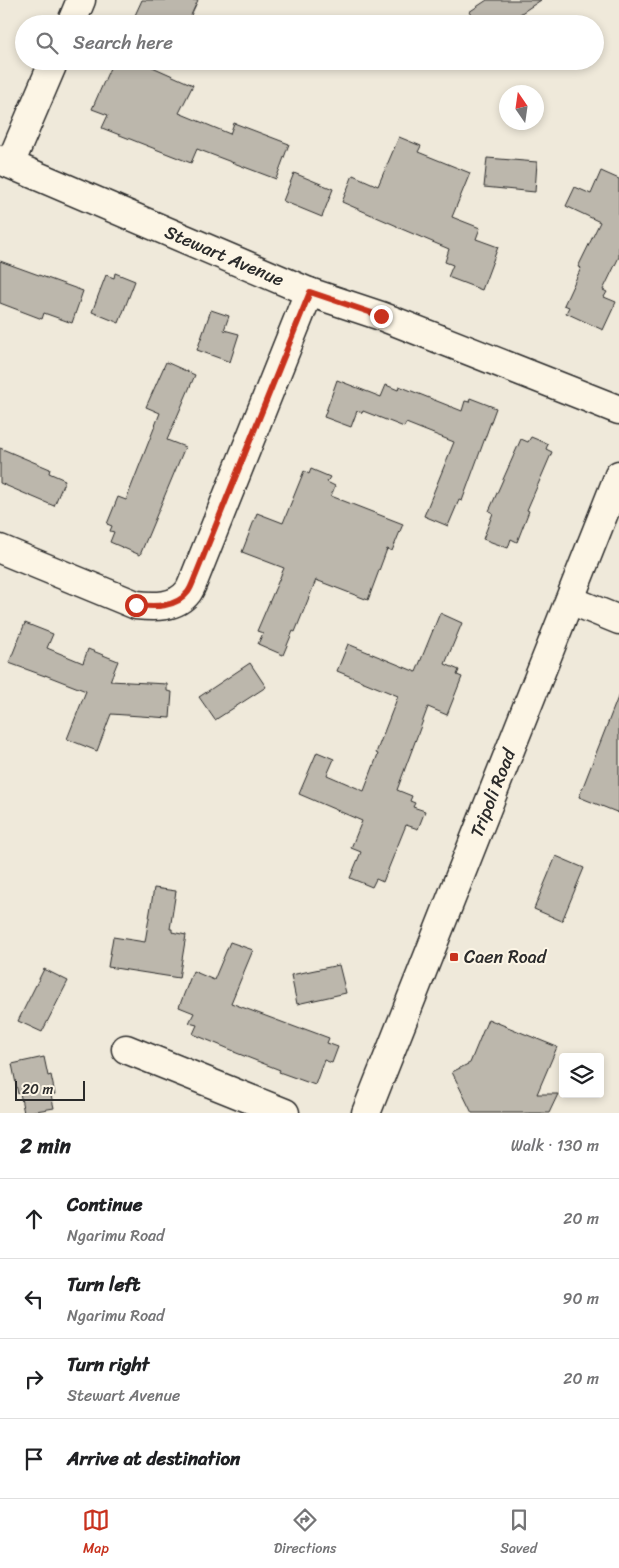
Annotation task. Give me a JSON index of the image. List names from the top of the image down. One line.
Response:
{"streets":{"street":["Stewart Avenue","Tripoli Road"]},"places":{"transit":["Caen Road"]},"scale_bar":"20 m","north":"top","page":{"search":"Search here","scale":"20 m","heading":["2 min","Walk · 130 m"],"list":[["Continue","Ngarimu Road","20 m"],["Turn left","Ngarimu Road","90 m"],["Turn right","Stewart Avenue","20 m"],"Arrive at destination"],"nav":["Map","Directions","Saved"]}}
